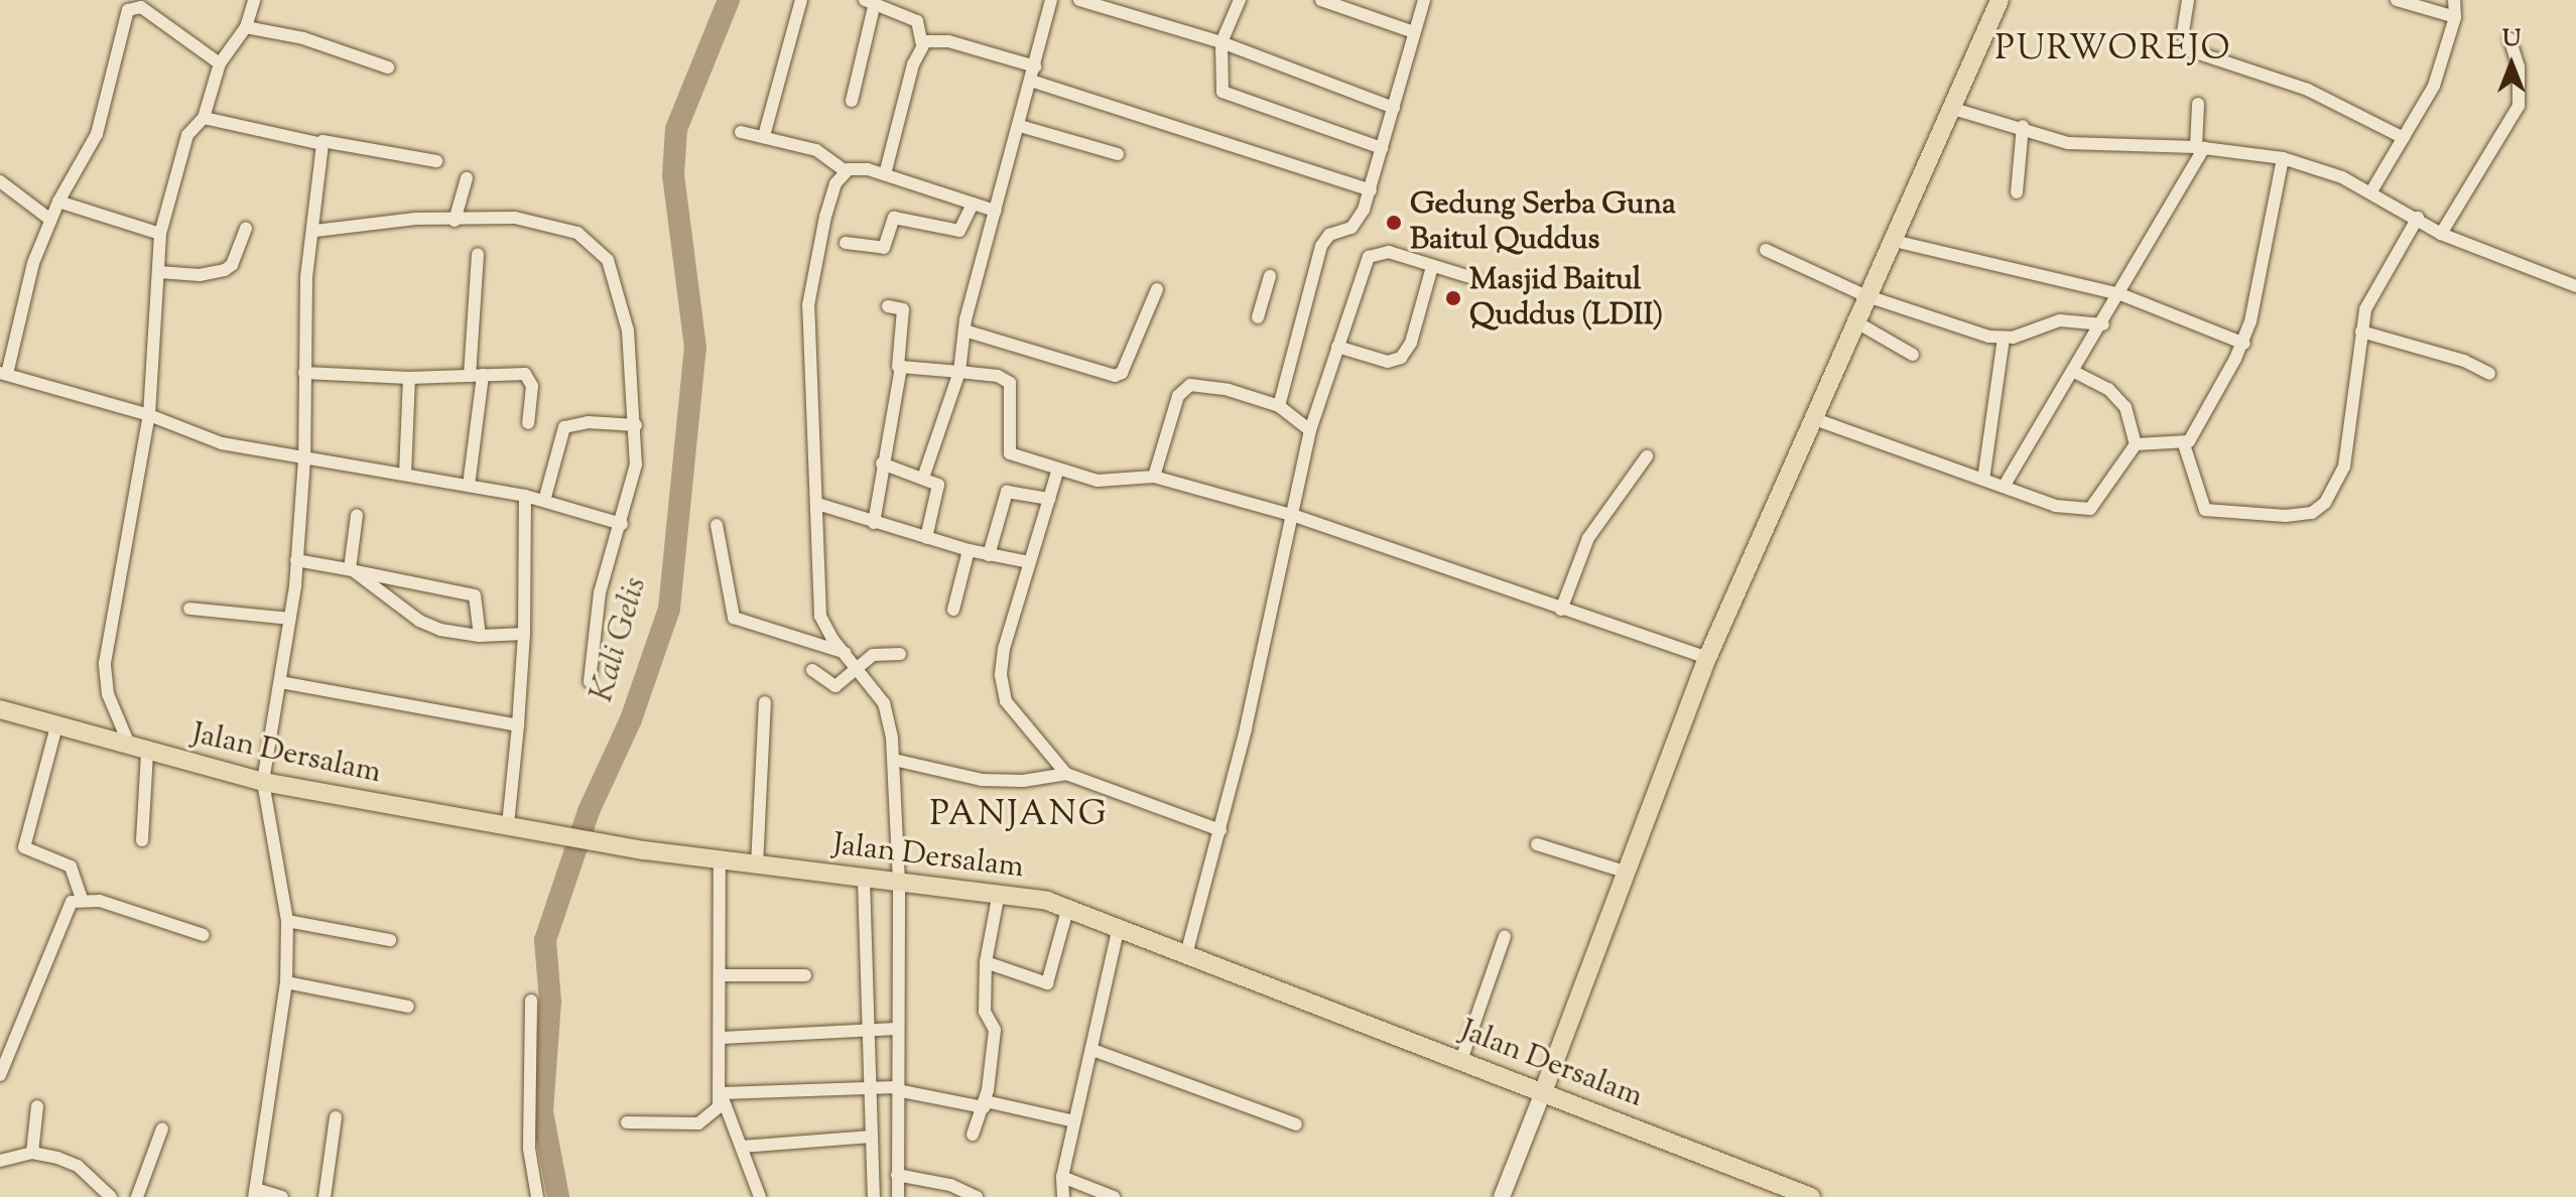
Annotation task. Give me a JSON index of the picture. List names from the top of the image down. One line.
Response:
{"streets":{"main road":["Jalan Dersalam"]},"districts":["PURWOREJO","PANJANG"],"water":["Kali Gelis"],"places":["Gedung Serba Guna Baitul Quddus","Masjid Baitul Quddus (LDII)"],"north":"top"}
